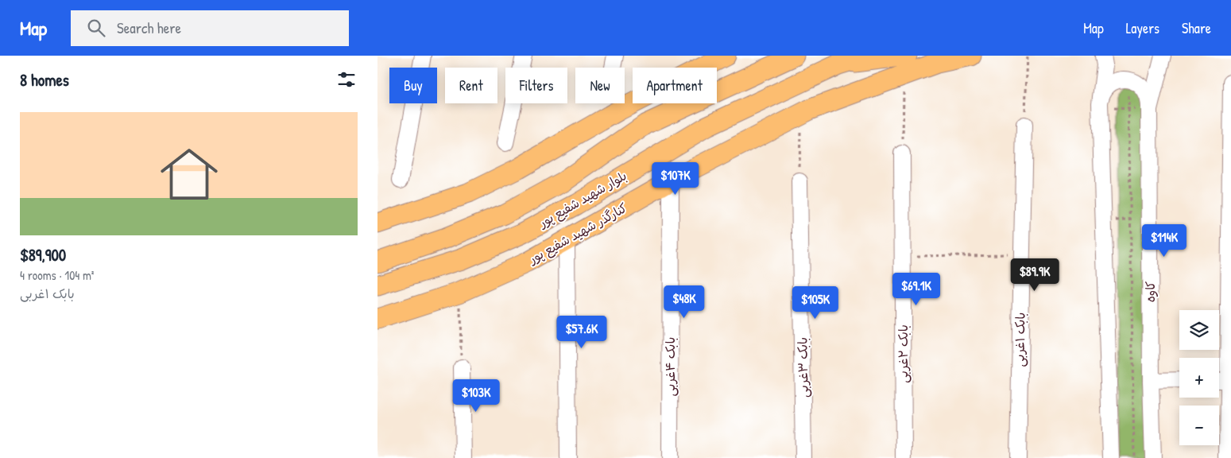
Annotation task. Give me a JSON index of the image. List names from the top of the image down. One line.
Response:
{"streets":{"main road":["بلوار شهید شفیع پور","کنارگذر شهید شفیع پور"],"street":["کاوه","بابک ۱غربی","بابک ۲غربی","بابک ۴غربی","بابک ۳غربی"]},"crossings":[["کنارگذر شهید شفیع پور","بابک ۴غربی"]],"page":{"header":"Map","search":"Search here","nav":["Map","Layers","Share"],"heading":"8 homes","chip":["Buy","Rent","Filters","New","Apartment"],"list":[{"name":"$89,900","note":"4 rooms · 104 m² · بابک ۱غربی"}],"price":["$107K","$114K","$89.9K","$69.1K","$48K","$105K","$57.6K","$103K"],"map_buttons":["+","−"]}}
